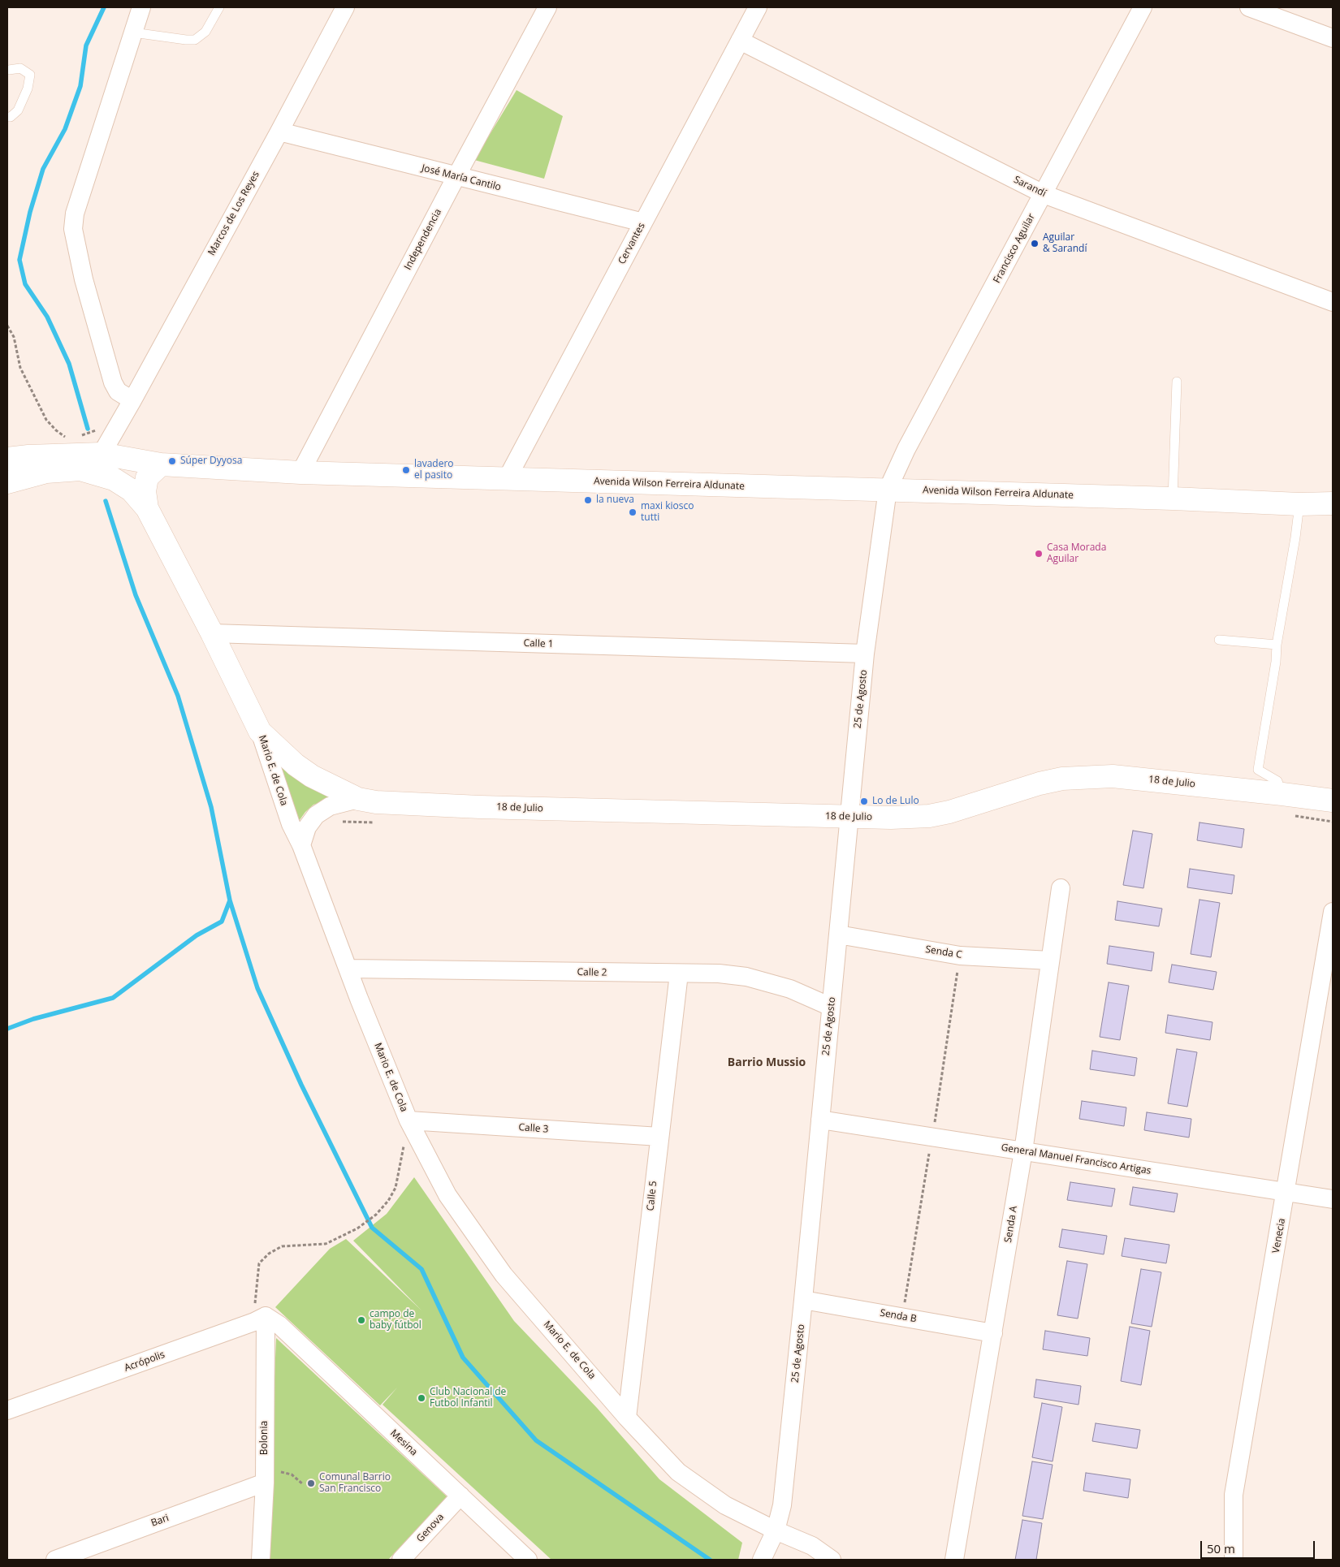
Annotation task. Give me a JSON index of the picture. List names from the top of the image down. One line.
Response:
{"streets":{"street":["José María Cantilo","Sarandí","Marcos de Los Reyes","Independencia","Cervantes","Francisco Aguilar","Avenida Wilson Ferreira Aldunate","Calle 1","25 de Agosto","Mario E. de Cola","18 de Julio","Senda C","Calle 2","Calle 3","General Manuel Francisco Artigas","Calle 5","Senda A","Venecia","Senda B","Acrópolis","Bolonia","Mesina","Bari","Genova"]},"crossings":[["José María Cantilo","Marcos de Los Reyes"],["José María Cantilo","Independencia"],["José María Cantilo","Cervantes"],["Sarandí","Cervantes"],["Sarandí","Francisco Aguilar"],["Marcos de Los Reyes","Avenida Wilson Ferreira Aldunate"],["Independencia","Avenida Wilson Ferreira Aldunate"],["Cervantes","Avenida Wilson Ferreira Aldunate"],["Francisco Aguilar","Avenida Wilson Ferreira Aldunate"],["Francisco Aguilar","25 de Agosto"],["Avenida Wilson Ferreira Aldunate","25 de Agosto"],["Avenida Wilson Ferreira Aldunate","Mario E. de Cola"],["Calle 1","25 de Agosto"],["Calle 1","Mario E. de Cola"],["25 de Agosto","Mario E. de Cola"],["25 de Agosto","18 de Julio"],["25 de Agosto","Senda C"],["25 de Agosto","Calle 2"],["25 de Agosto","General Manuel Francisco Artigas"],["25 de Agosto","Senda B"],["Mario E. de Cola","18 de Julio"],["Mario E. de Cola","Calle 2"],["Mario E. de Cola","Calle 3"],["Mario E. de Cola","Calle 5"],["Senda C","Senda A"],["Calle 2","Calle 5"],["Calle 3","Calle 5"],["General Manuel Francisco Artigas","Senda A"],["General Manuel Francisco Artigas","Venecia"],["Senda A","Senda B"],["Acrópolis","Bolonia"],["Acrópolis","Mesina"],["Bolonia","Mesina"],["Bolonia","Bari"],["Mesina","Genova"]],"districts":["Barrio Mussio"],"places":["Aguilar & Sarandí","Súper Dyyosa","lavadero el pasito","la nueva","maxi kiosco tutti","Casa Morada Aguilar","Lo de Lulo","campo de baby fútbol","Club Nacional de Futbol Infantil","Comunal Barrio San Francisco"],"scale_bar":"50 m"}
